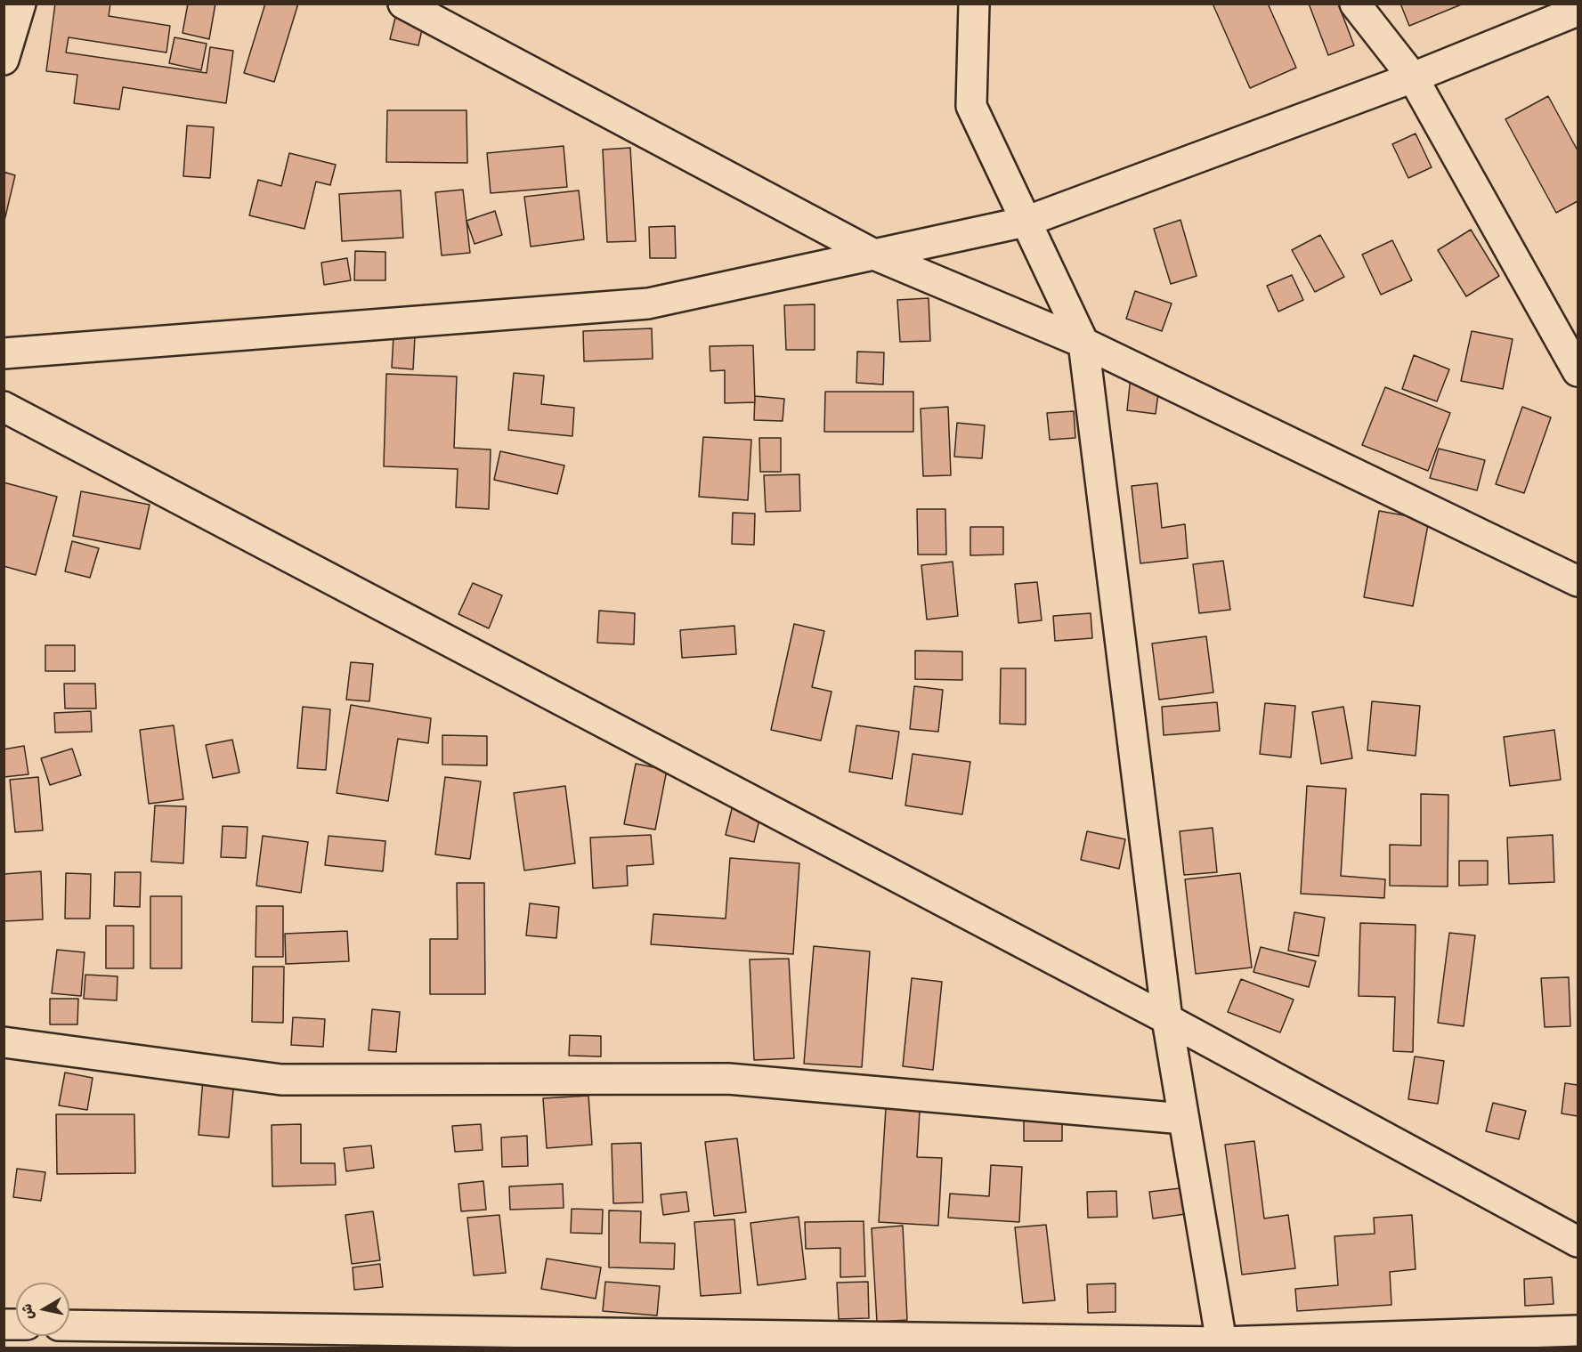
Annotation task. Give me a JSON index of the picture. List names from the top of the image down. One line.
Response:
{"north":"left"}
